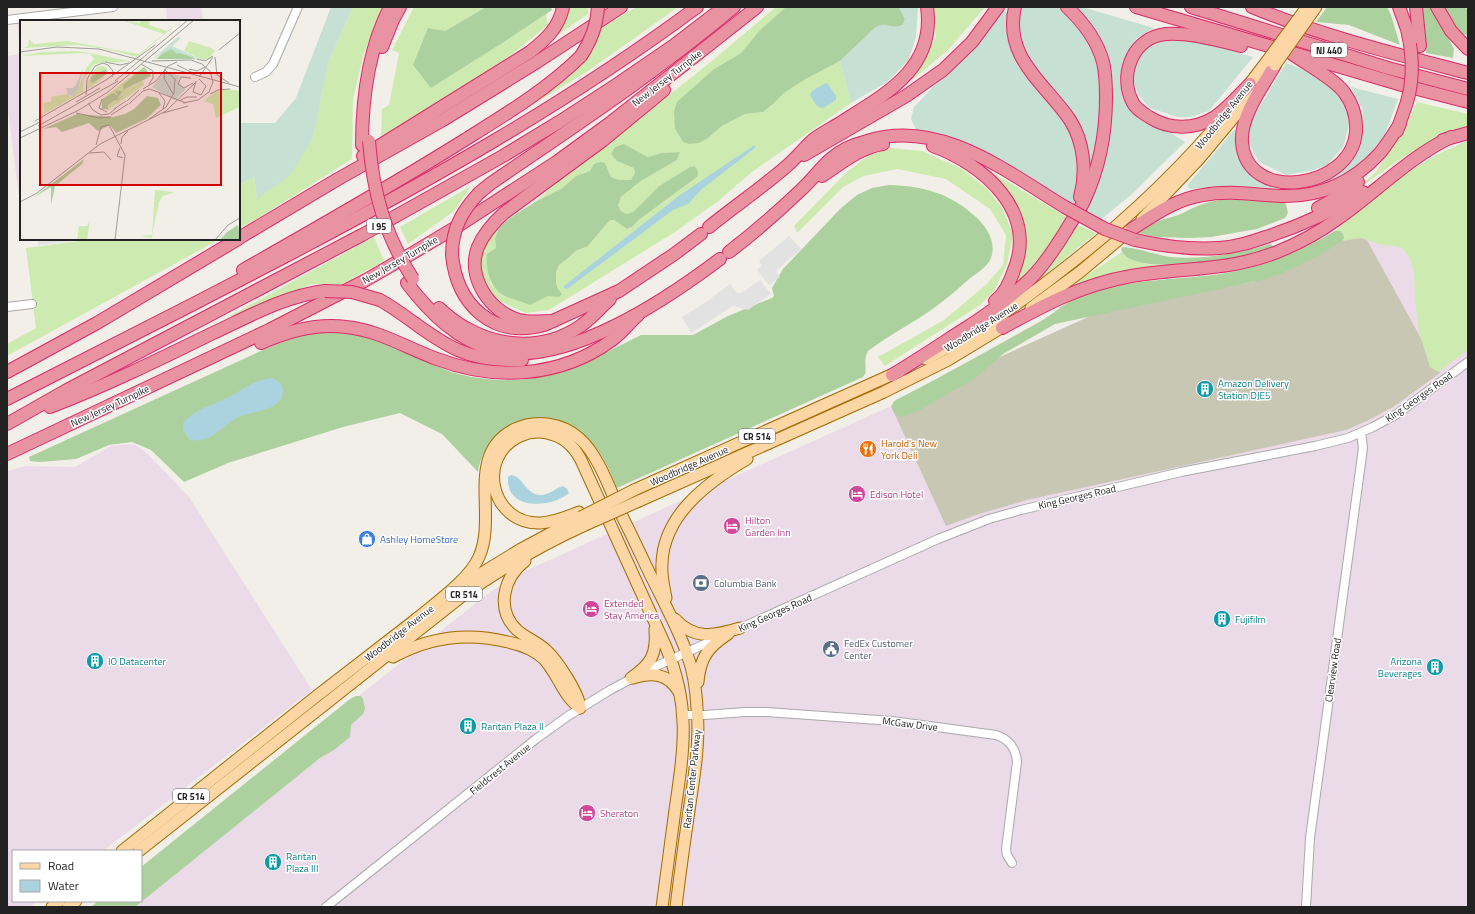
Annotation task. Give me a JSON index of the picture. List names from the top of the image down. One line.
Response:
{"streets":{"highway":["NJ 440","New Jersey Turnpike","I 95"],"main road":["Woodbridge Avenue","CR 514","Raritan Center Parkway"],"street":["King Georges Road","Clearview Road","McGaw Drive","Fieldcrest Avenue"]},"crossings":[["King Georges Road","Clearview Road"],["King Georges Road","Fieldcrest Avenue"],["King Georges Road","Raritan Center Parkway"],["McGaw Drive","Raritan Center Parkway"],["Fieldcrest Avenue","Raritan Center Parkway"]],"places":{"building":["Amazon Delivery Station DJE5","Fujifilm","IO Datacenter","Arizona Beverages","Raritan Plaza II","Raritan Plaza III"],"restaurant":["Harold's New York Deli"],"hotel":["Edison Hotel","Hilton Garden Inn","Extended Stay America","Sheraton"],"shop":["Ashley HomeStore"],"bank":["Columbia Bank"],"public building":["FedEx Customer Center"]},"legend":["Road","Water"]}
